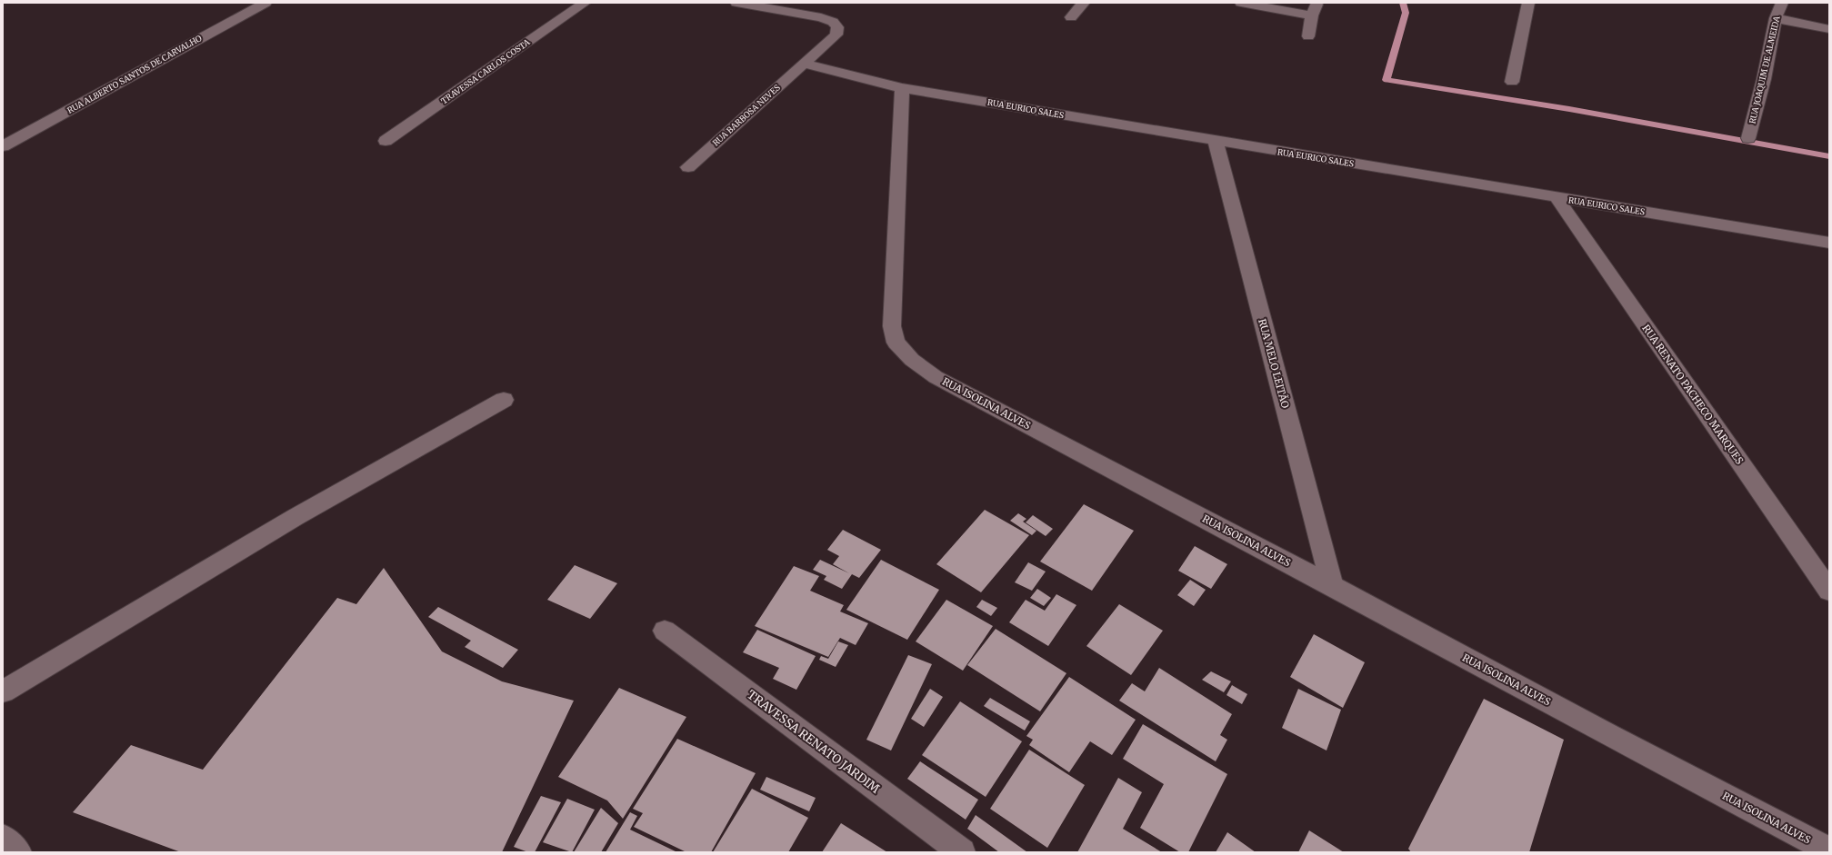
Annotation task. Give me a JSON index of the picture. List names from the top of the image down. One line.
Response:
{"streets":{"street":["RUA JOAQUIM DE ALMEIDA","TRAVESSA CARLOS COSTA","RUA ALBERTO SANTOS DE CARVALHO","RUA EURICO SALES","RUA BARBOSA NEVES","RUA MELO LEITÃO","RUA RENATO PACHECO MARQUES","RUA ISOLINA ALVES","TRAVESSA RENATO JARDIM"]},"crossings":[["RUA EURICO SALES","RUA BARBOSA NEVES"],["RUA EURICO SALES","RUA MELO LEITÃO"],["RUA EURICO SALES","RUA RENATO PACHECO MARQUES"],["RUA EURICO SALES","RUA ISOLINA ALVES"],["RUA MELO LEITÃO","RUA ISOLINA ALVES"]]}
